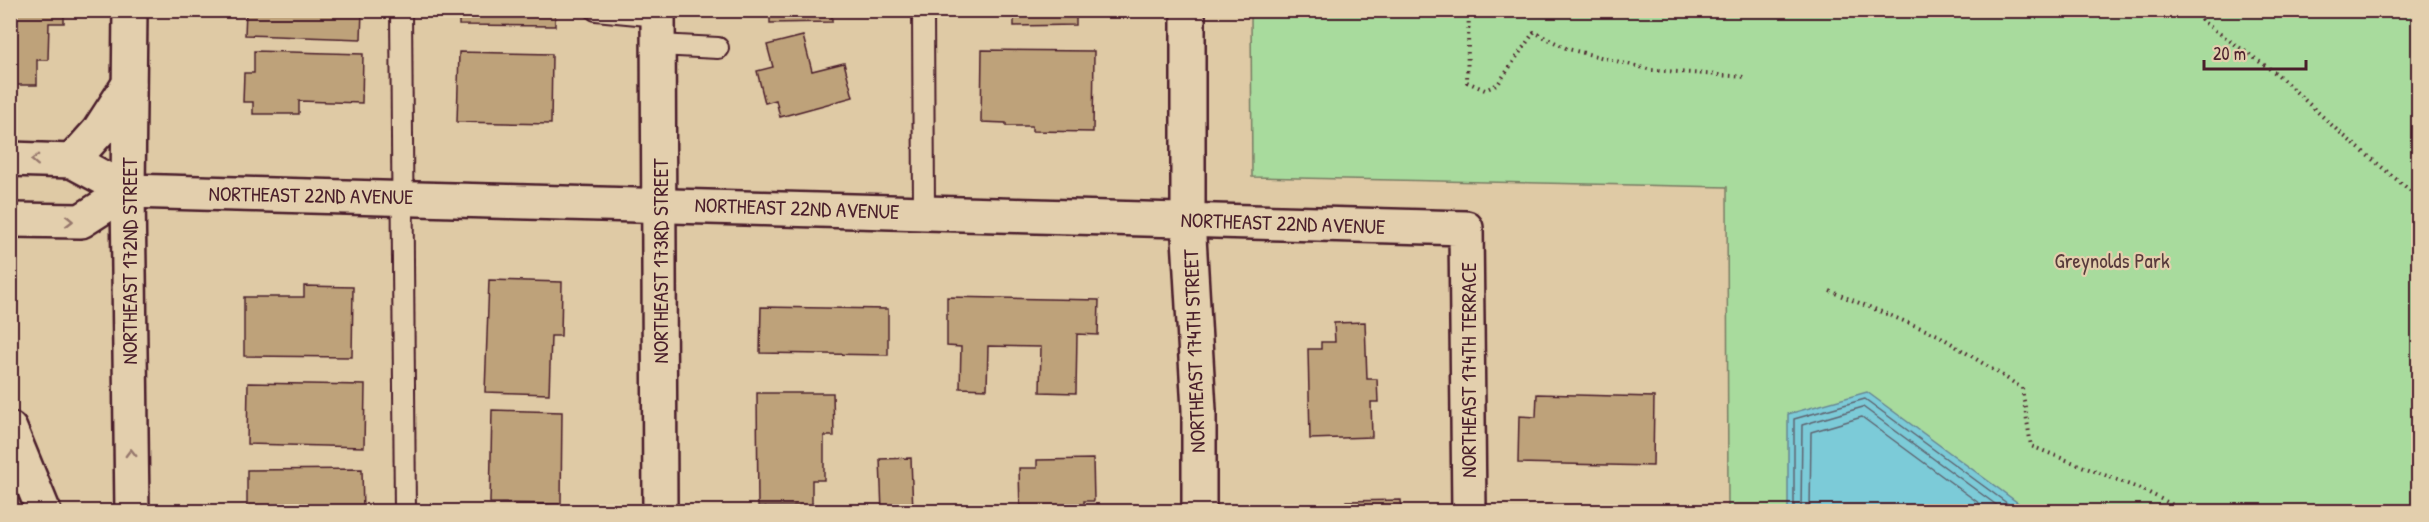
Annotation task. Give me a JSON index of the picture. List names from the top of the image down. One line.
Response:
{"streets":{"street":["NORTHEAST 22ND AVENUE","NORTHEAST 172ND STREET","NORTHEAST 173RD STREET","NORTHEAST 174TH STREET","NORTHEAST 174TH TERRACE"]},"crossings":[["NORTHEAST 22ND AVENUE","NORTHEAST 172ND STREET"],["NORTHEAST 22ND AVENUE","NORTHEAST 173RD STREET"],["NORTHEAST 22ND AVENUE","NORTHEAST 174TH STREET"],["NORTHEAST 22ND AVENUE","NORTHEAST 174TH TERRACE"]],"one_way":["NORTHEAST 172ND STREET"],"parks":["Greynolds Park"],"scale_bar":"20 m"}
